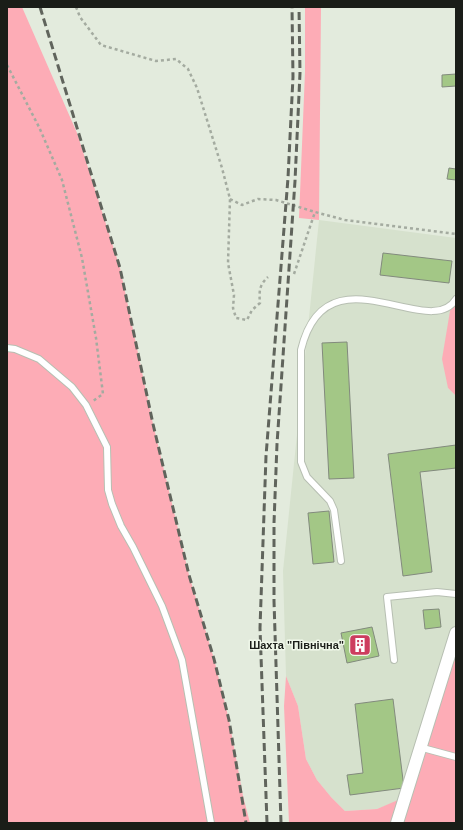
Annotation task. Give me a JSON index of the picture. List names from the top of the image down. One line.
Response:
{"places":{"building":["Шахта \"Північна\""]}}
